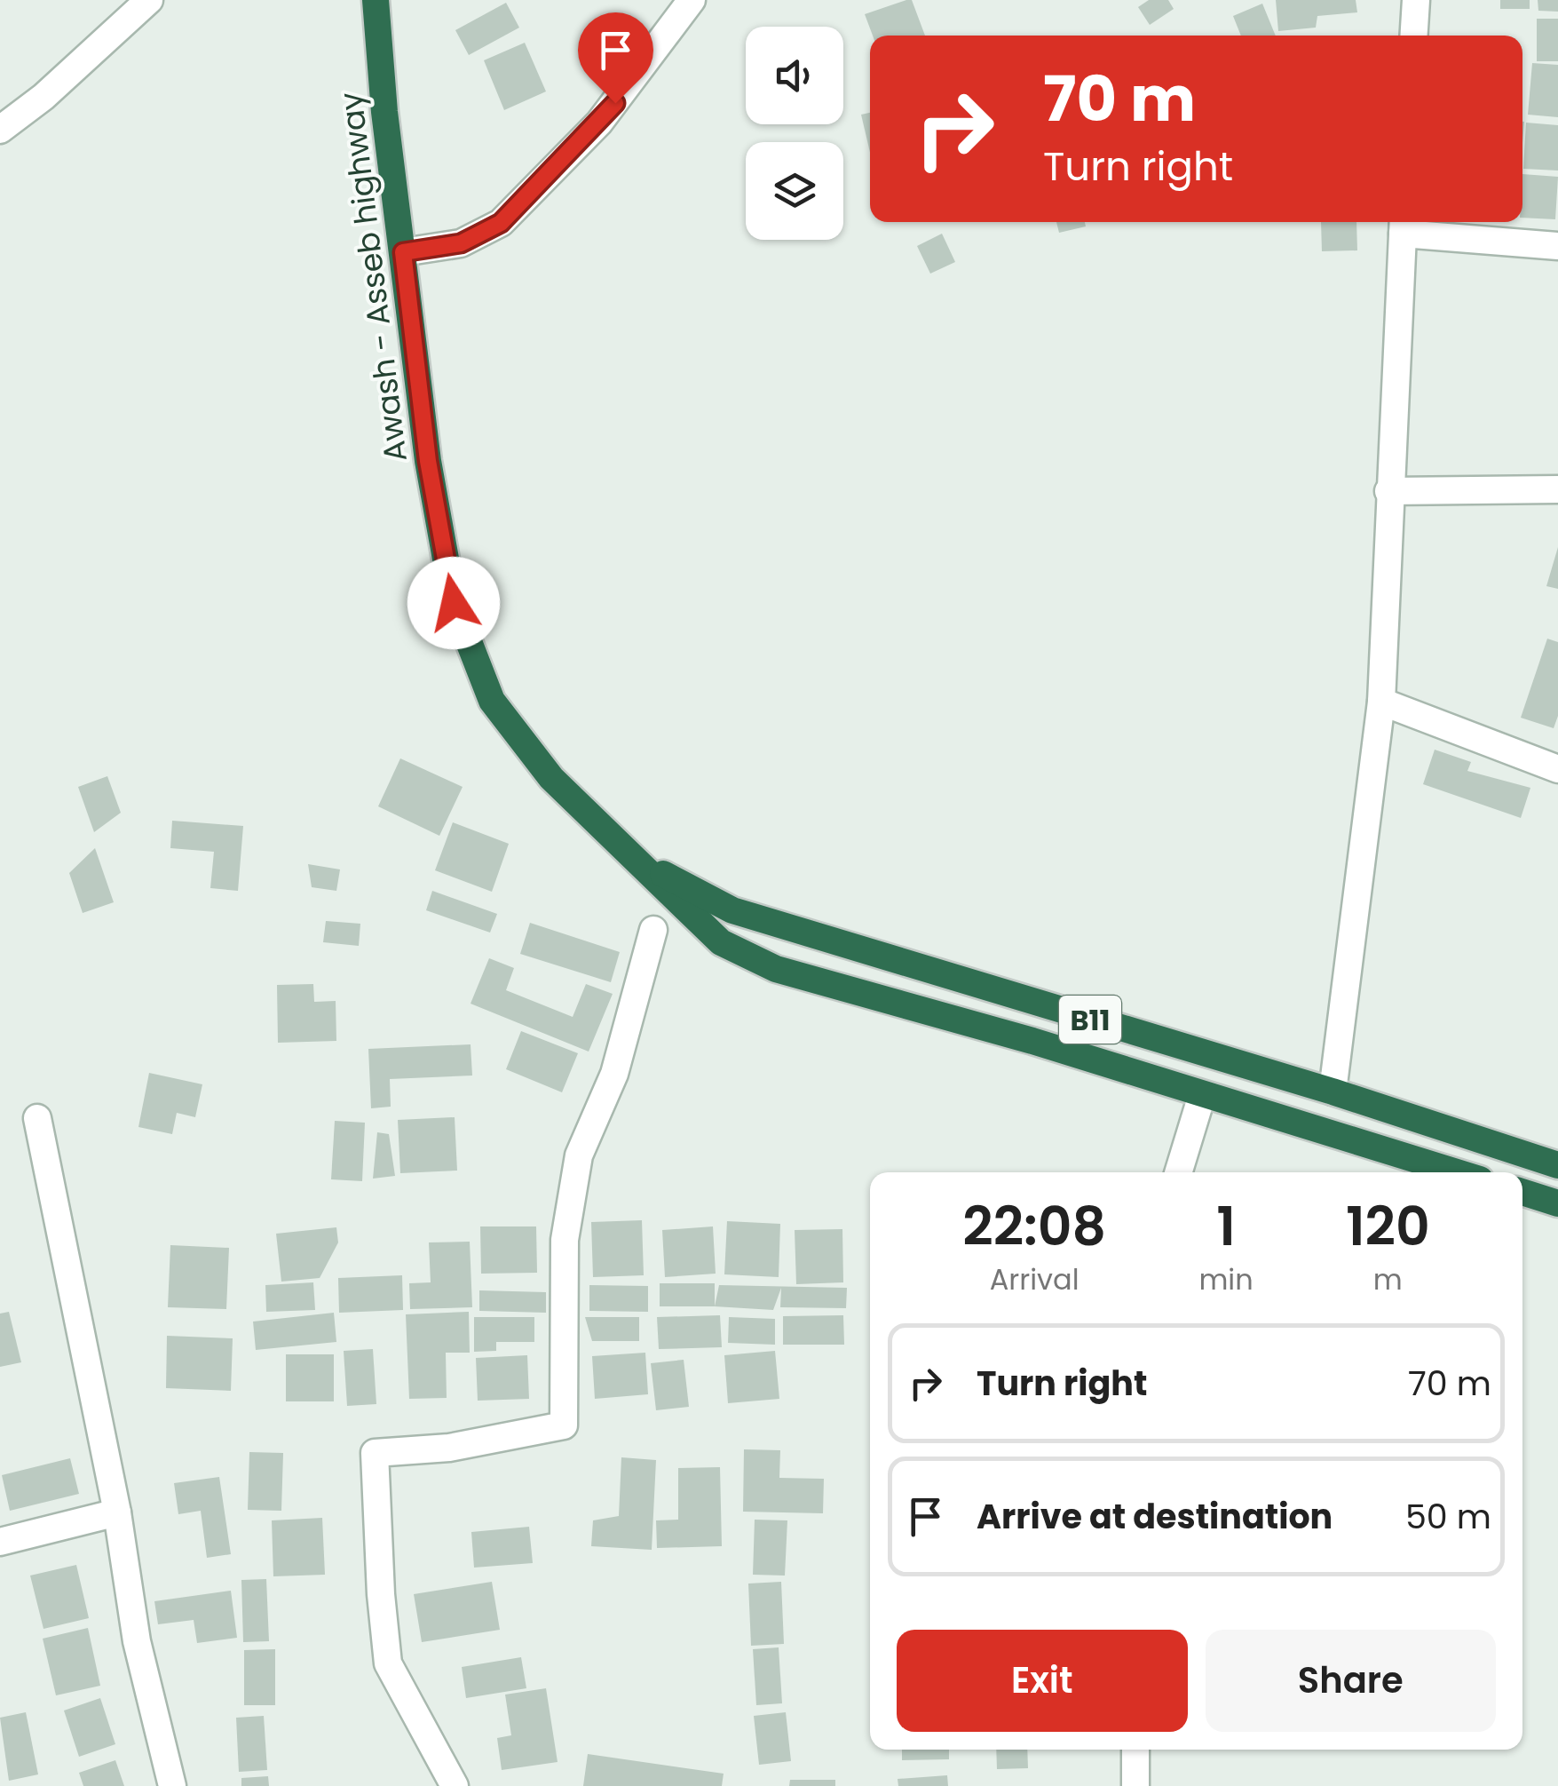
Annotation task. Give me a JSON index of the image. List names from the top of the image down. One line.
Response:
{"streets":{"highway":["Awash - Asseb highway","B11"]},"crossings":[["Awash - Asseb highway","B11"]],"page":{"turn":["70 m","Turn right"],"eta":["22:08","Arrival","1","min","120","m"],"list":[{"name":"Turn right","value":"70 m"},{"name":"Arrive at destination","value":"50 m"}],"buttons":["Exit","Share"]}}
